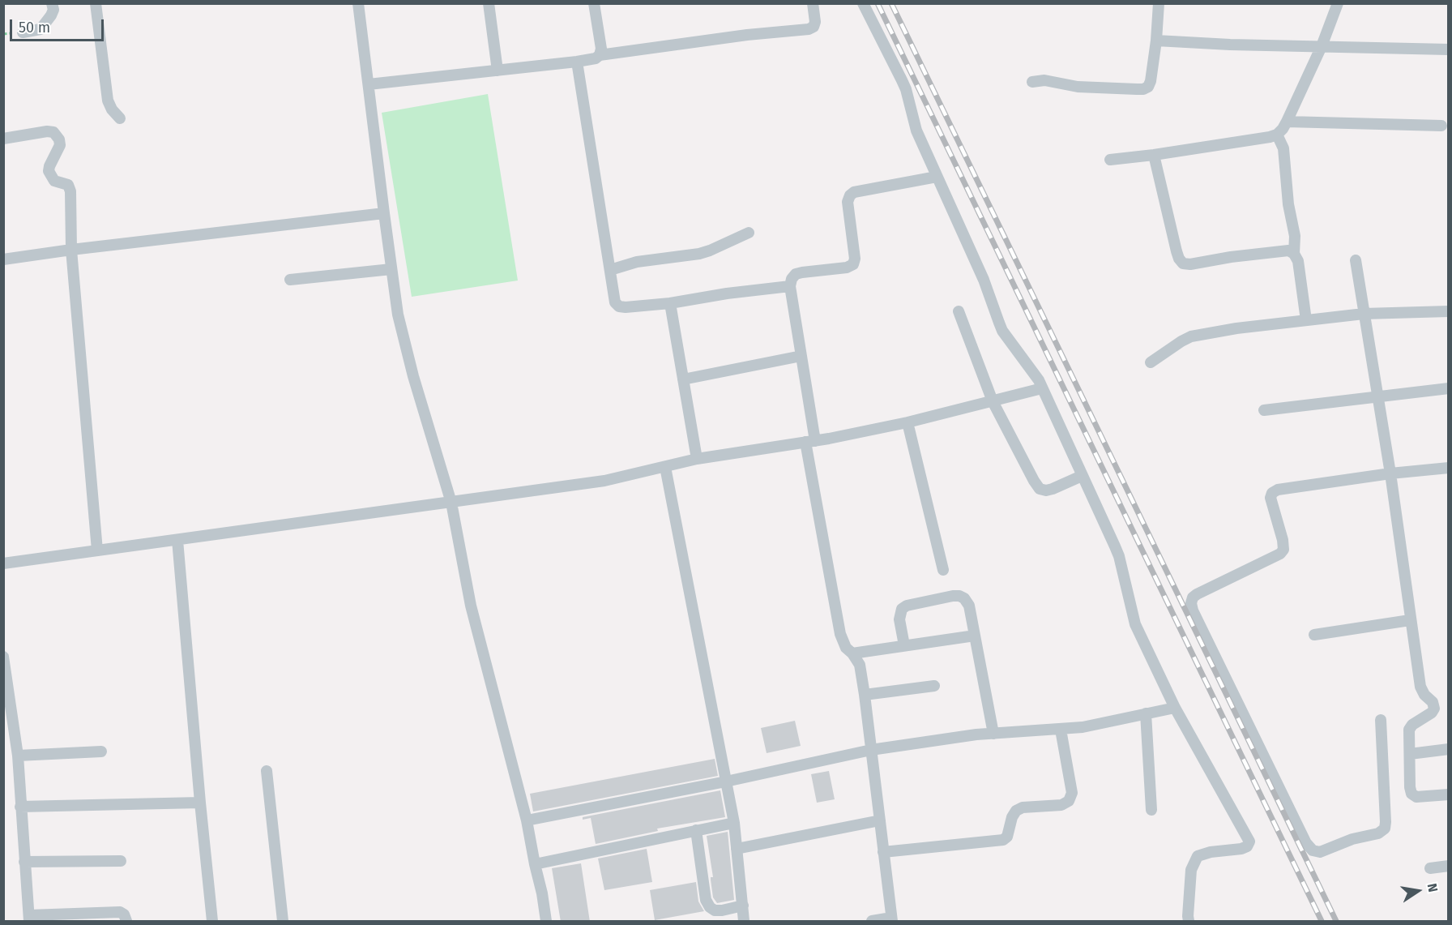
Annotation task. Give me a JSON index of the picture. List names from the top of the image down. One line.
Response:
{"scale_bar":"50 m","north":"right"}
